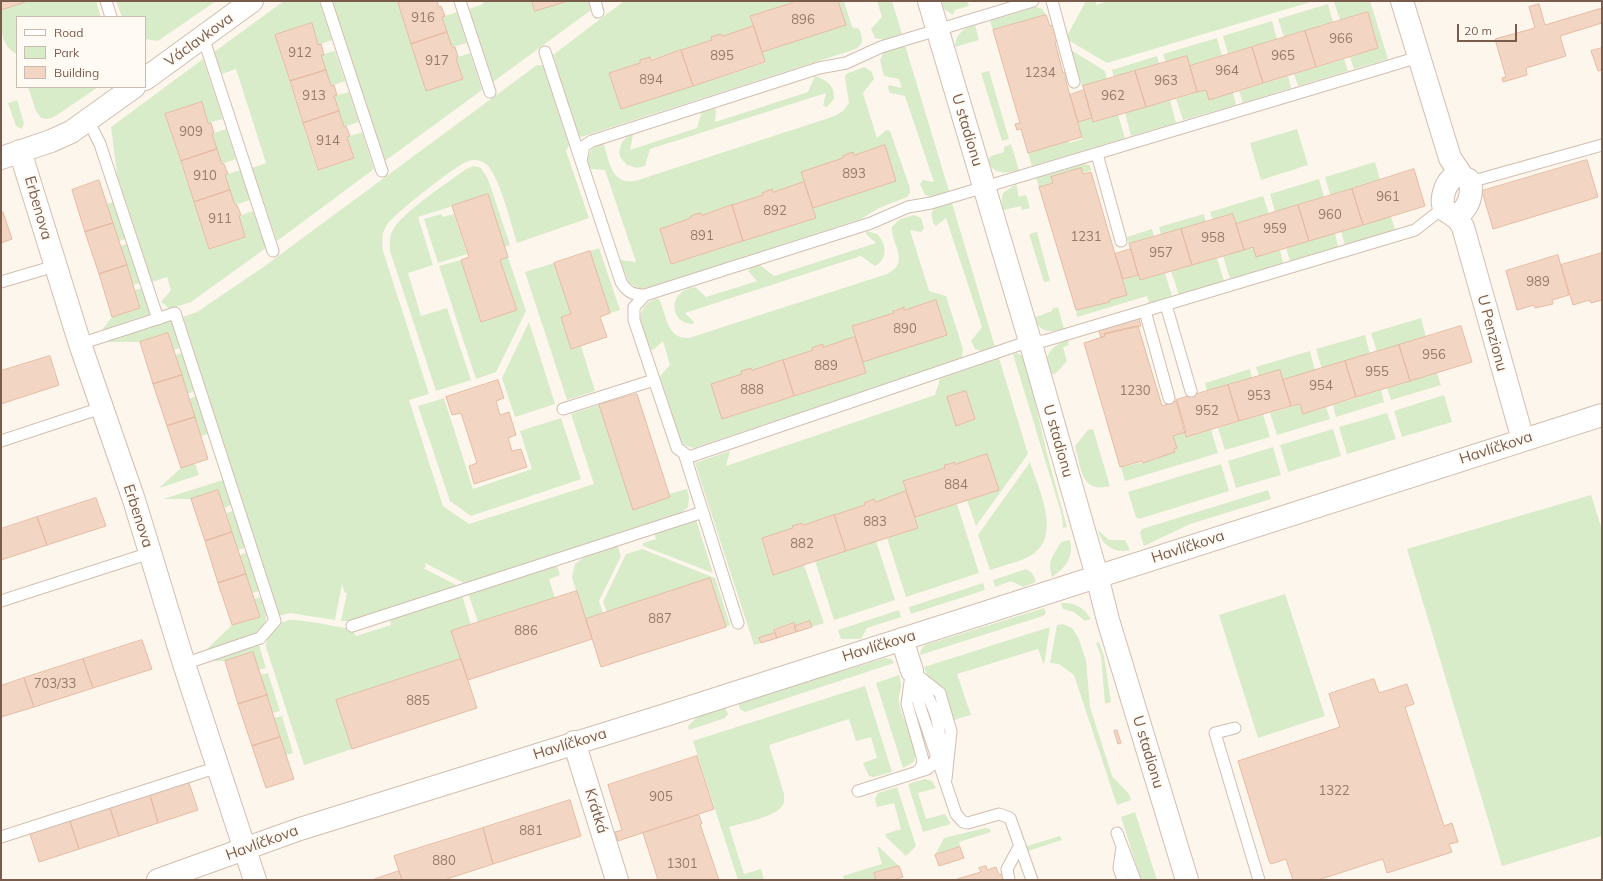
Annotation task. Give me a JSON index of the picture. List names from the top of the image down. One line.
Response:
{"streets":{"street":["Václavkova","U stadionu","Erbenova","U Penzionu","Havlíčkova","Krátká"]},"crossings":[["U stadionu","Havlíčkova"],["Erbenova","Havlíčkova"],["U Penzionu","Havlíčkova"],["Havlíčkova","Krátká"]],"house_numbers":["916","896","966","912","895","965","917","964","1234","894","963","913","962","909","914","893","910","961","892","960","911","959","891","1231","958","957","989","890","956","889","955","954","888","1230","953","952","884","883","882","887","886","703/33","885","1322","905","881","880","1301"],"legend":["Road","Park","Building"],"scale_bar":"20 m"}
